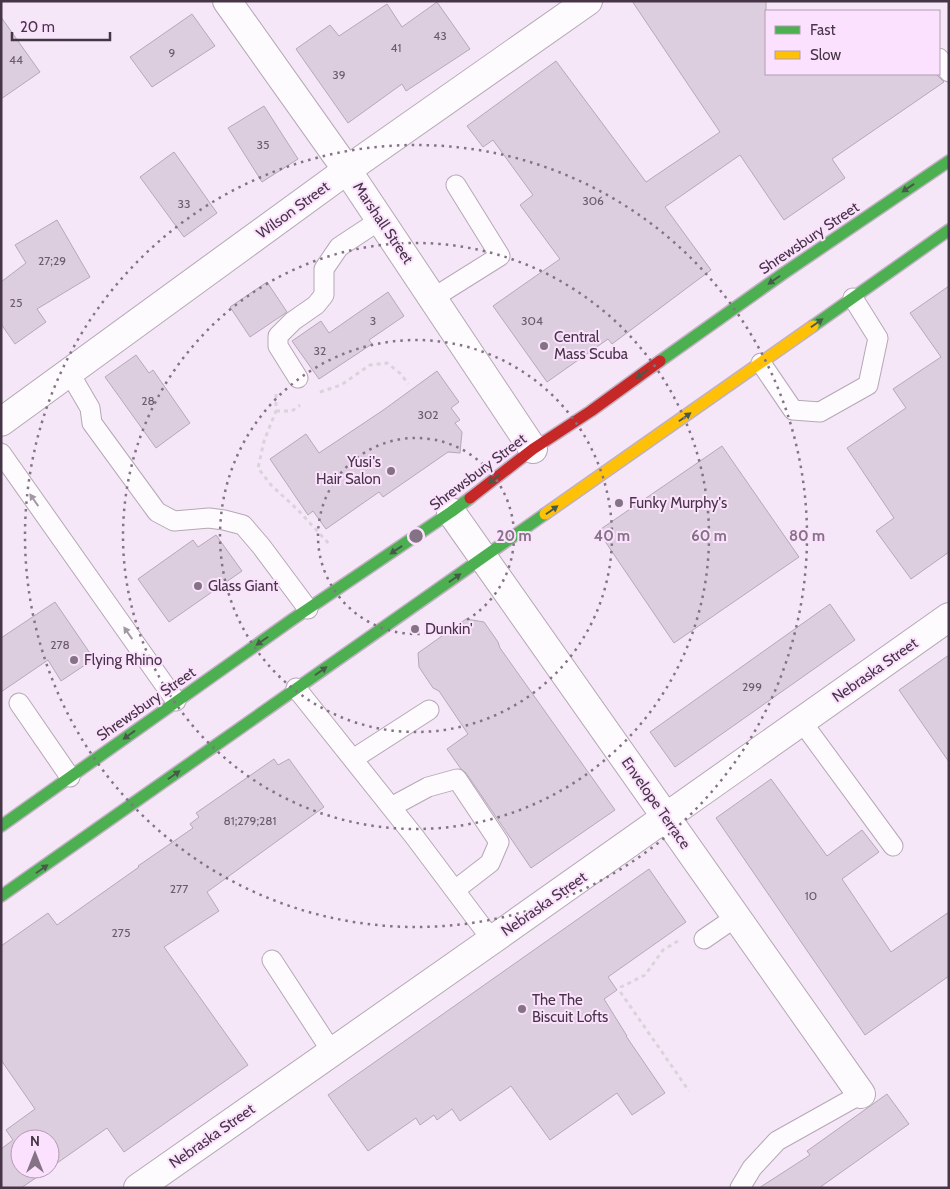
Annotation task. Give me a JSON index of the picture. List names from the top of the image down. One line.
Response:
{"streets":{"main road":["Shrewsbury Street"],"street":["Wilson Street","Marshall Street","Nebraska Street","Envelope Terrace"]},"crossings":[["Wilson Street","Marshall Street"],["Marshall Street","Shrewsbury Street"],["Shrewsbury Street","Envelope Terrace"],["Nebraska Street","Envelope Terrace"]],"places":["Central Mass Scuba","Yusi's Hair Salon","Funky Murphy's","Glass Giant","Dunkin'","Flying Rhino","The The Biscuit Lofts"],"house_numbers":["43","41","9","44","39","35","306","33","27;29","25","3","304","32","28","302","278","299","81;279;281","277","10","275"],"legend":["Fast","Slow"],"scale_bar":"20 m","north":"top","rings":["20 m","40 m","60 m","80 m"]}
